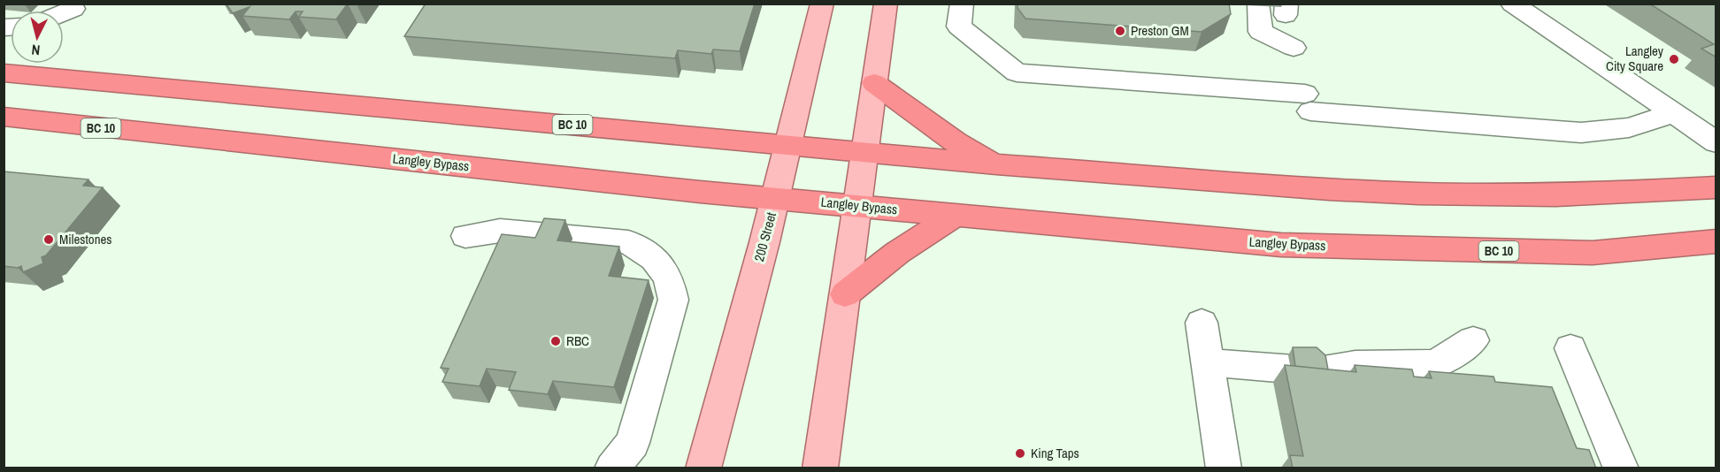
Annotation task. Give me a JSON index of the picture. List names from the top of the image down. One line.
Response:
{"streets":{"highway":["BC 10","Langley Bypass"],"main road":["200 Street"]},"crossings":[["BC 10","200 Street"],["Langley Bypass","200 Street"]],"places":["Preston GM","Langley City Square","Milestones","RBC","King Taps"],"north":"bottom"}
